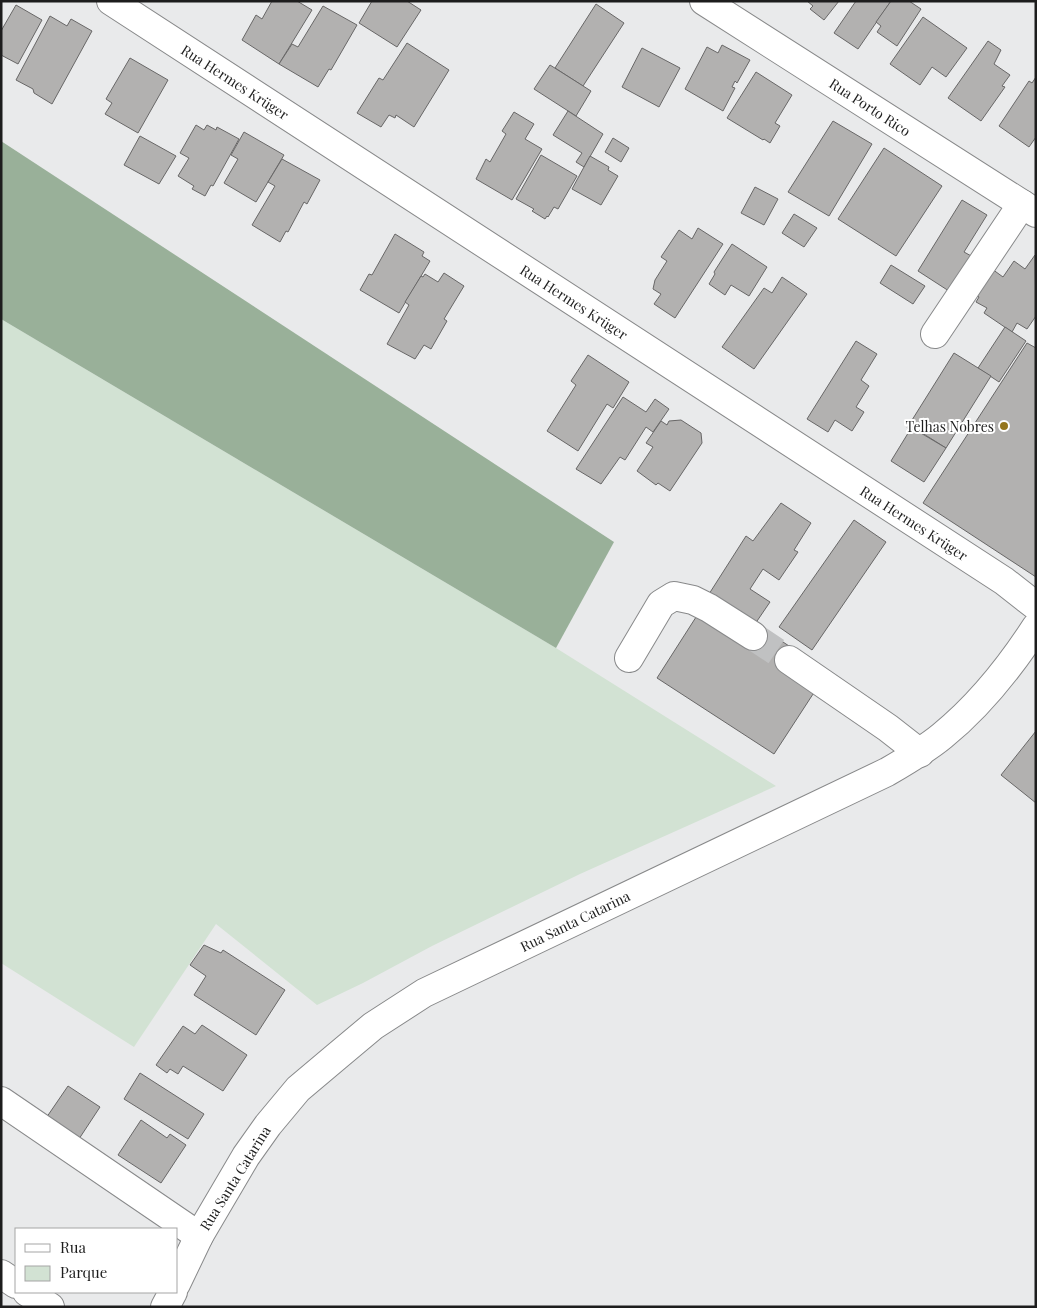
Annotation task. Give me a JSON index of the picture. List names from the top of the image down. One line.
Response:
{"streets":{"main road":["Rua Hermes Krüger","Rua Porto Rico","Rua Santa Catarina"]},"places":["Telhas Nobres"],"legend":["Rua","Parque"]}
